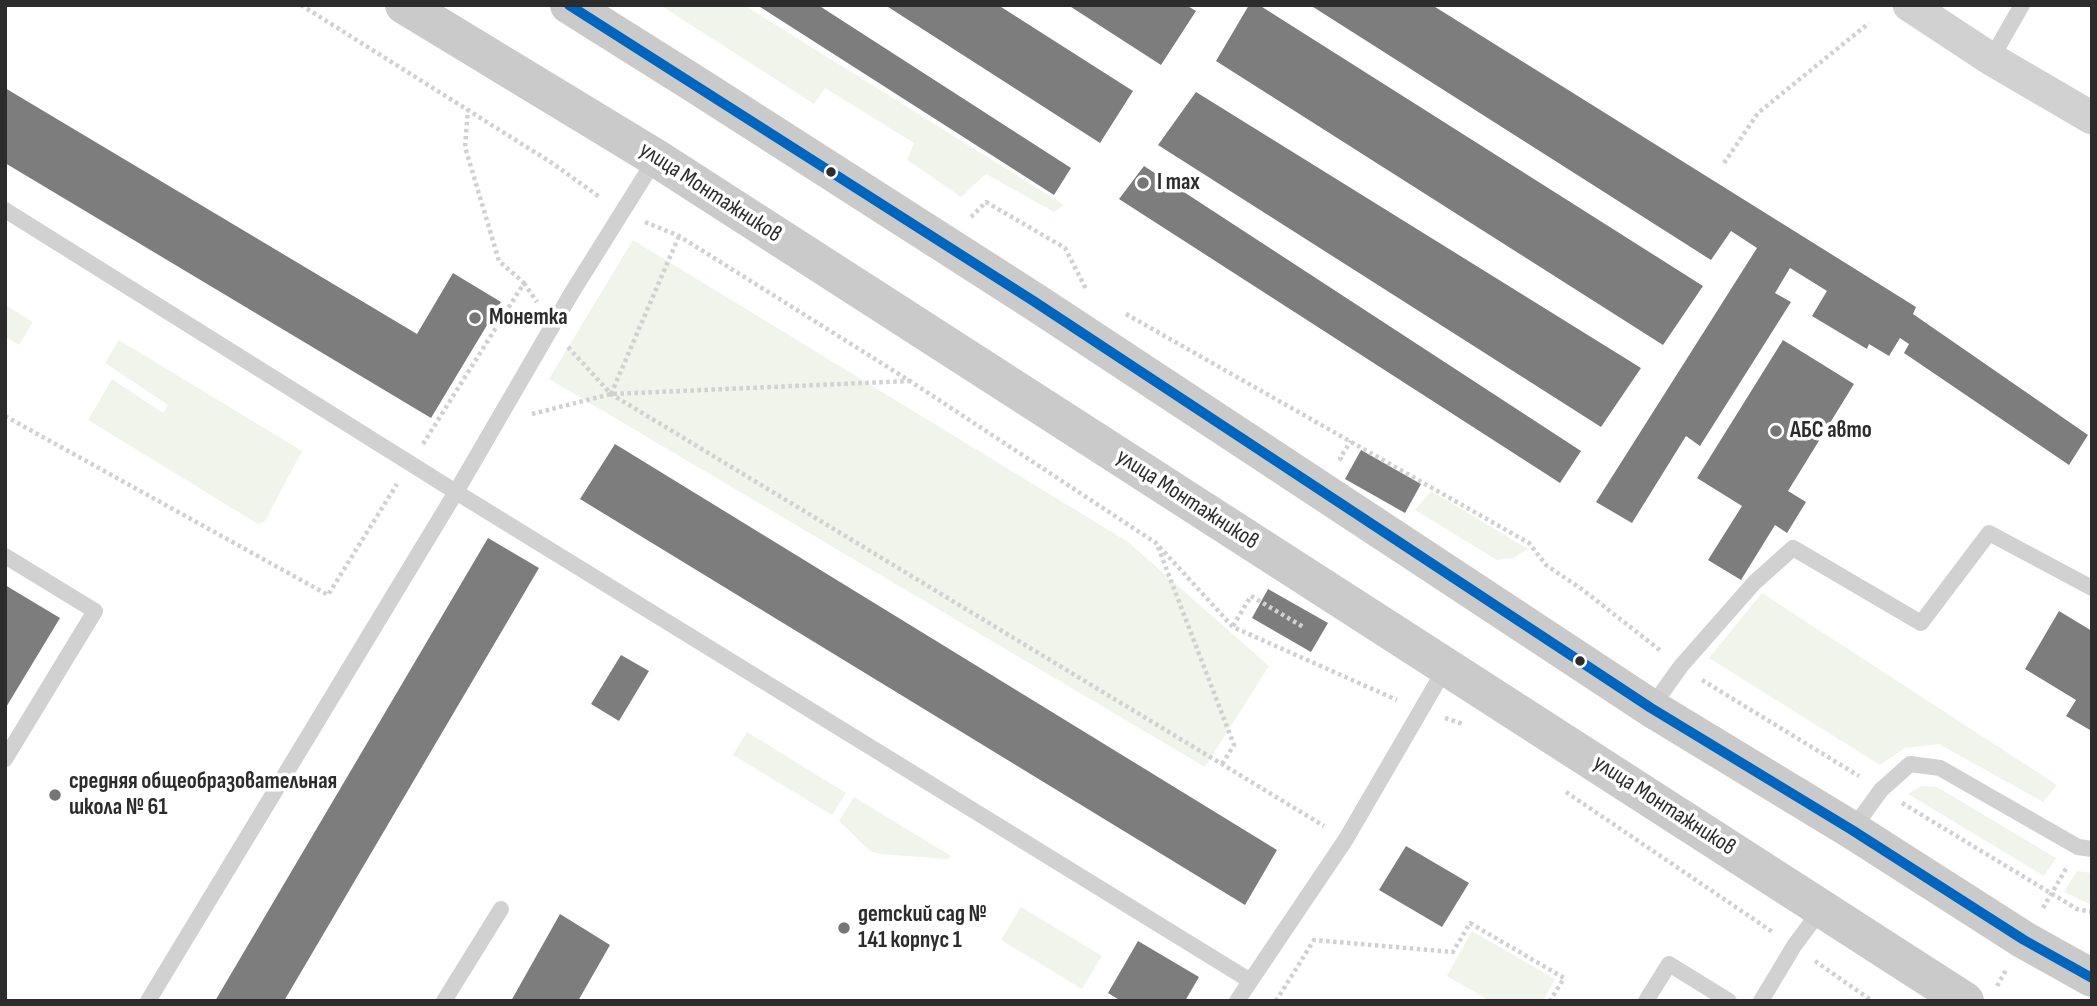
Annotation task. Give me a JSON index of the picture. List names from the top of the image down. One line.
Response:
{"streets":{"main road":["улица Монтажников"]},"places":["I max","Монетка","АБС авто","средняя общеобразовательная школа № 61","детский сад № 141 корпус 1"]}
